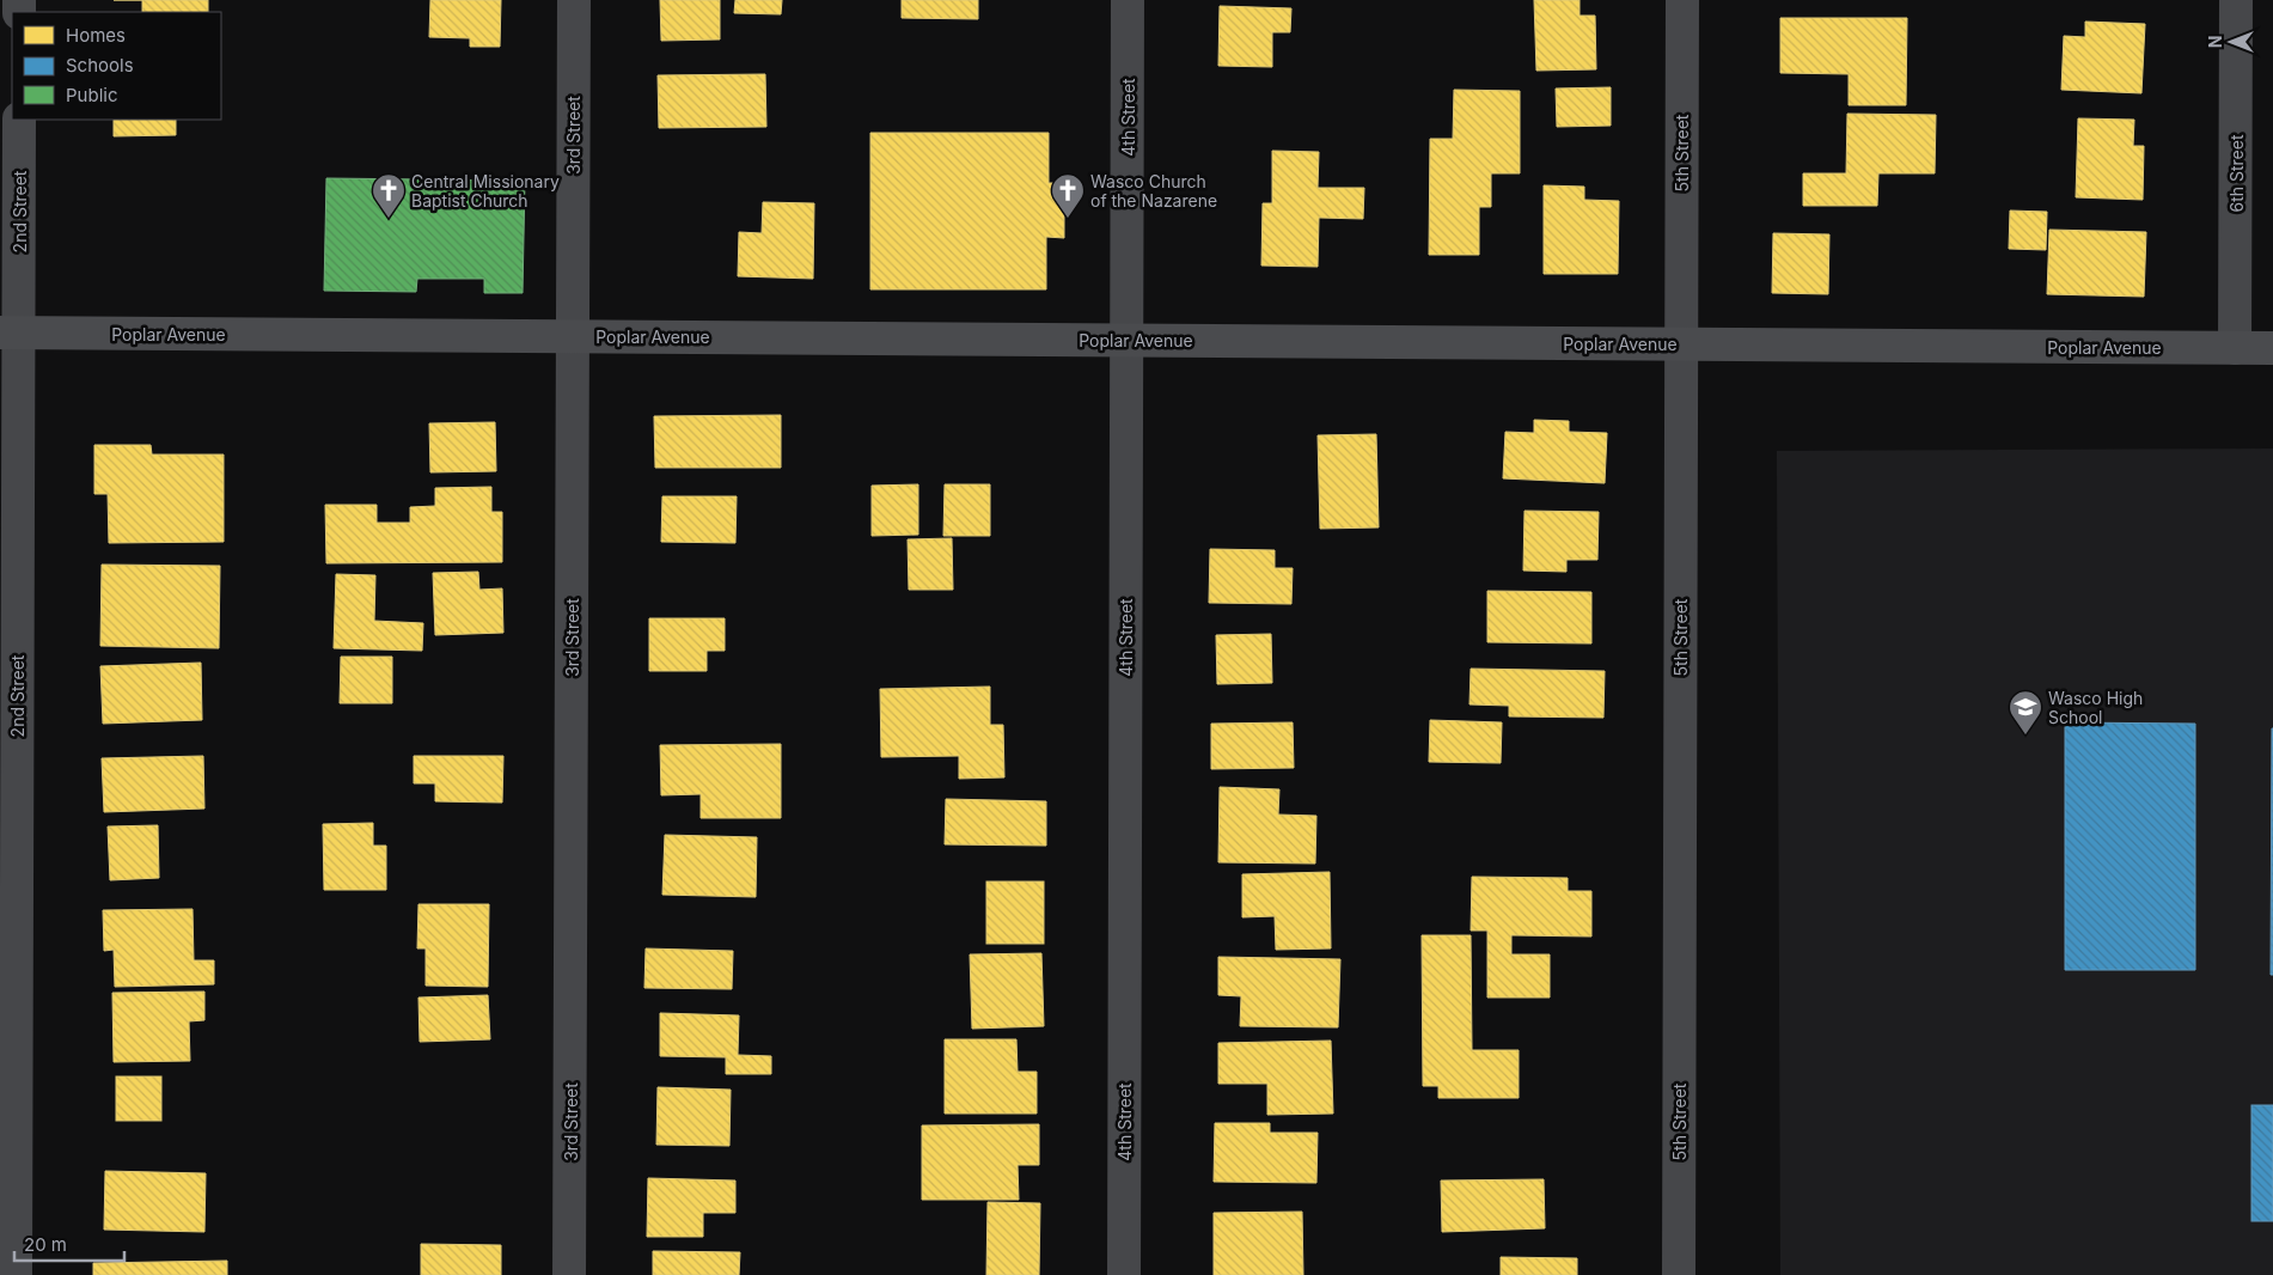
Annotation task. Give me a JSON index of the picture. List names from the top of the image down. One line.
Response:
{"streets":{"main road":["Poplar Avenue"],"street":["4th Street","3rd Street","5th Street","6th Street","2nd Street"]},"crossings":[["4th Street","Poplar Avenue"],["3rd Street","Poplar Avenue"],["5th Street","Poplar Avenue"],["6th Street","Poplar Avenue"],["2nd Street","Poplar Avenue"]],"places":{"church":["Central Missionary Baptist Church","Wasco Church of the Nazarene"],"school or university":["Wasco High School"]},"legend":["Homes","Schools","Public"],"scale_bar":"20 m","north":"left"}
